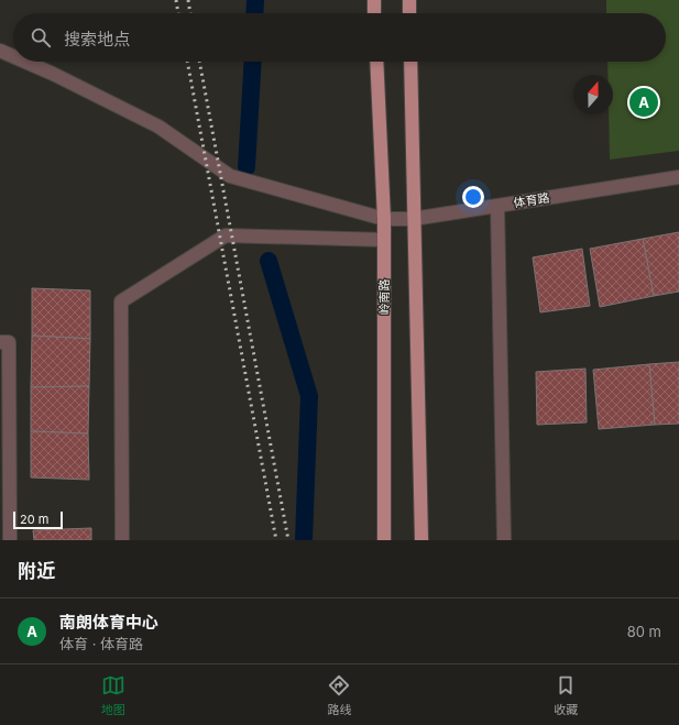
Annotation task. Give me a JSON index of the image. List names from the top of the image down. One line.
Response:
{"streets":{"main road":["岭南路"],"street":["体育路"]},"crossings":[["体育路","岭南路"]],"scale_bar":"20 m","north":"top","page":{"search":"搜索地点","pins":"A","scale":"20 m","heading":"附近","list":[{"mark":"A","name":"南朗体育中心","note":"体育 · 体育路","value":"80 m"}],"nav":["地图","路线","收藏"]}}
